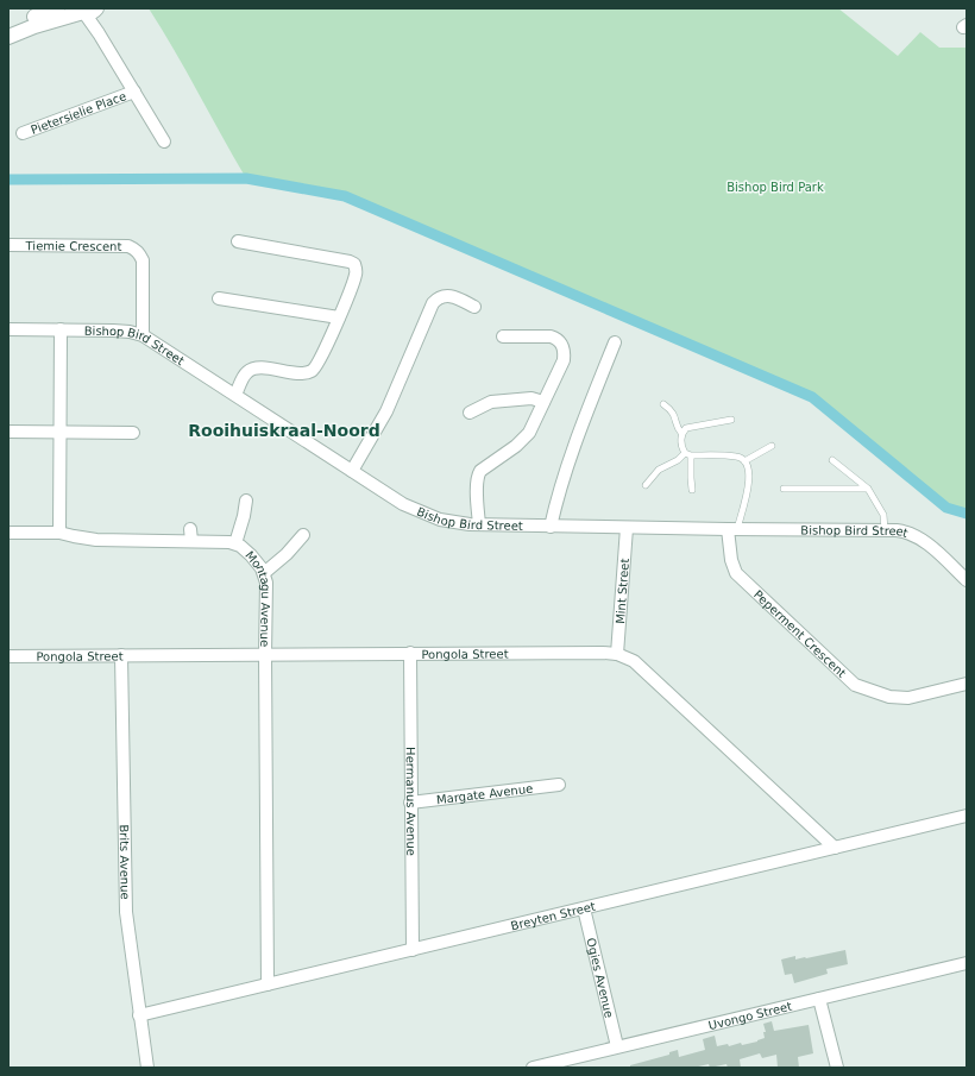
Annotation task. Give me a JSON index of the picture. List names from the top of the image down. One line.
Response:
{"streets":{"street":["Pietersielie Place","Tiemie Crescent","Bishop Bird Street","Mint Street","Montagu Avenue","Peperment Crescent","Pongola Street","Margate Avenue","Hermanus Avenue","Brits Avenue","Breyten Street","Ogies Avenue","Uvongo Street"]},"crossings":[["Tiemie Crescent","Bishop Bird Street"],["Bishop Bird Street","Mint Street"],["Bishop Bird Street","Peperment Crescent"],["Mint Street","Pongola Street"],["Montagu Avenue","Pongola Street"],["Montagu Avenue","Breyten Street"],["Pongola Street","Hermanus Avenue"],["Pongola Street","Brits Avenue"],["Pongola Street","Breyten Street"],["Margate Avenue","Hermanus Avenue"],["Hermanus Avenue","Breyten Street"],["Brits Avenue","Breyten Street"],["Breyten Street","Ogies Avenue"],["Ogies Avenue","Uvongo Street"]],"districts":["Rooihuiskraal-Noord"],"parks":["Bishop Bird Park"]}
